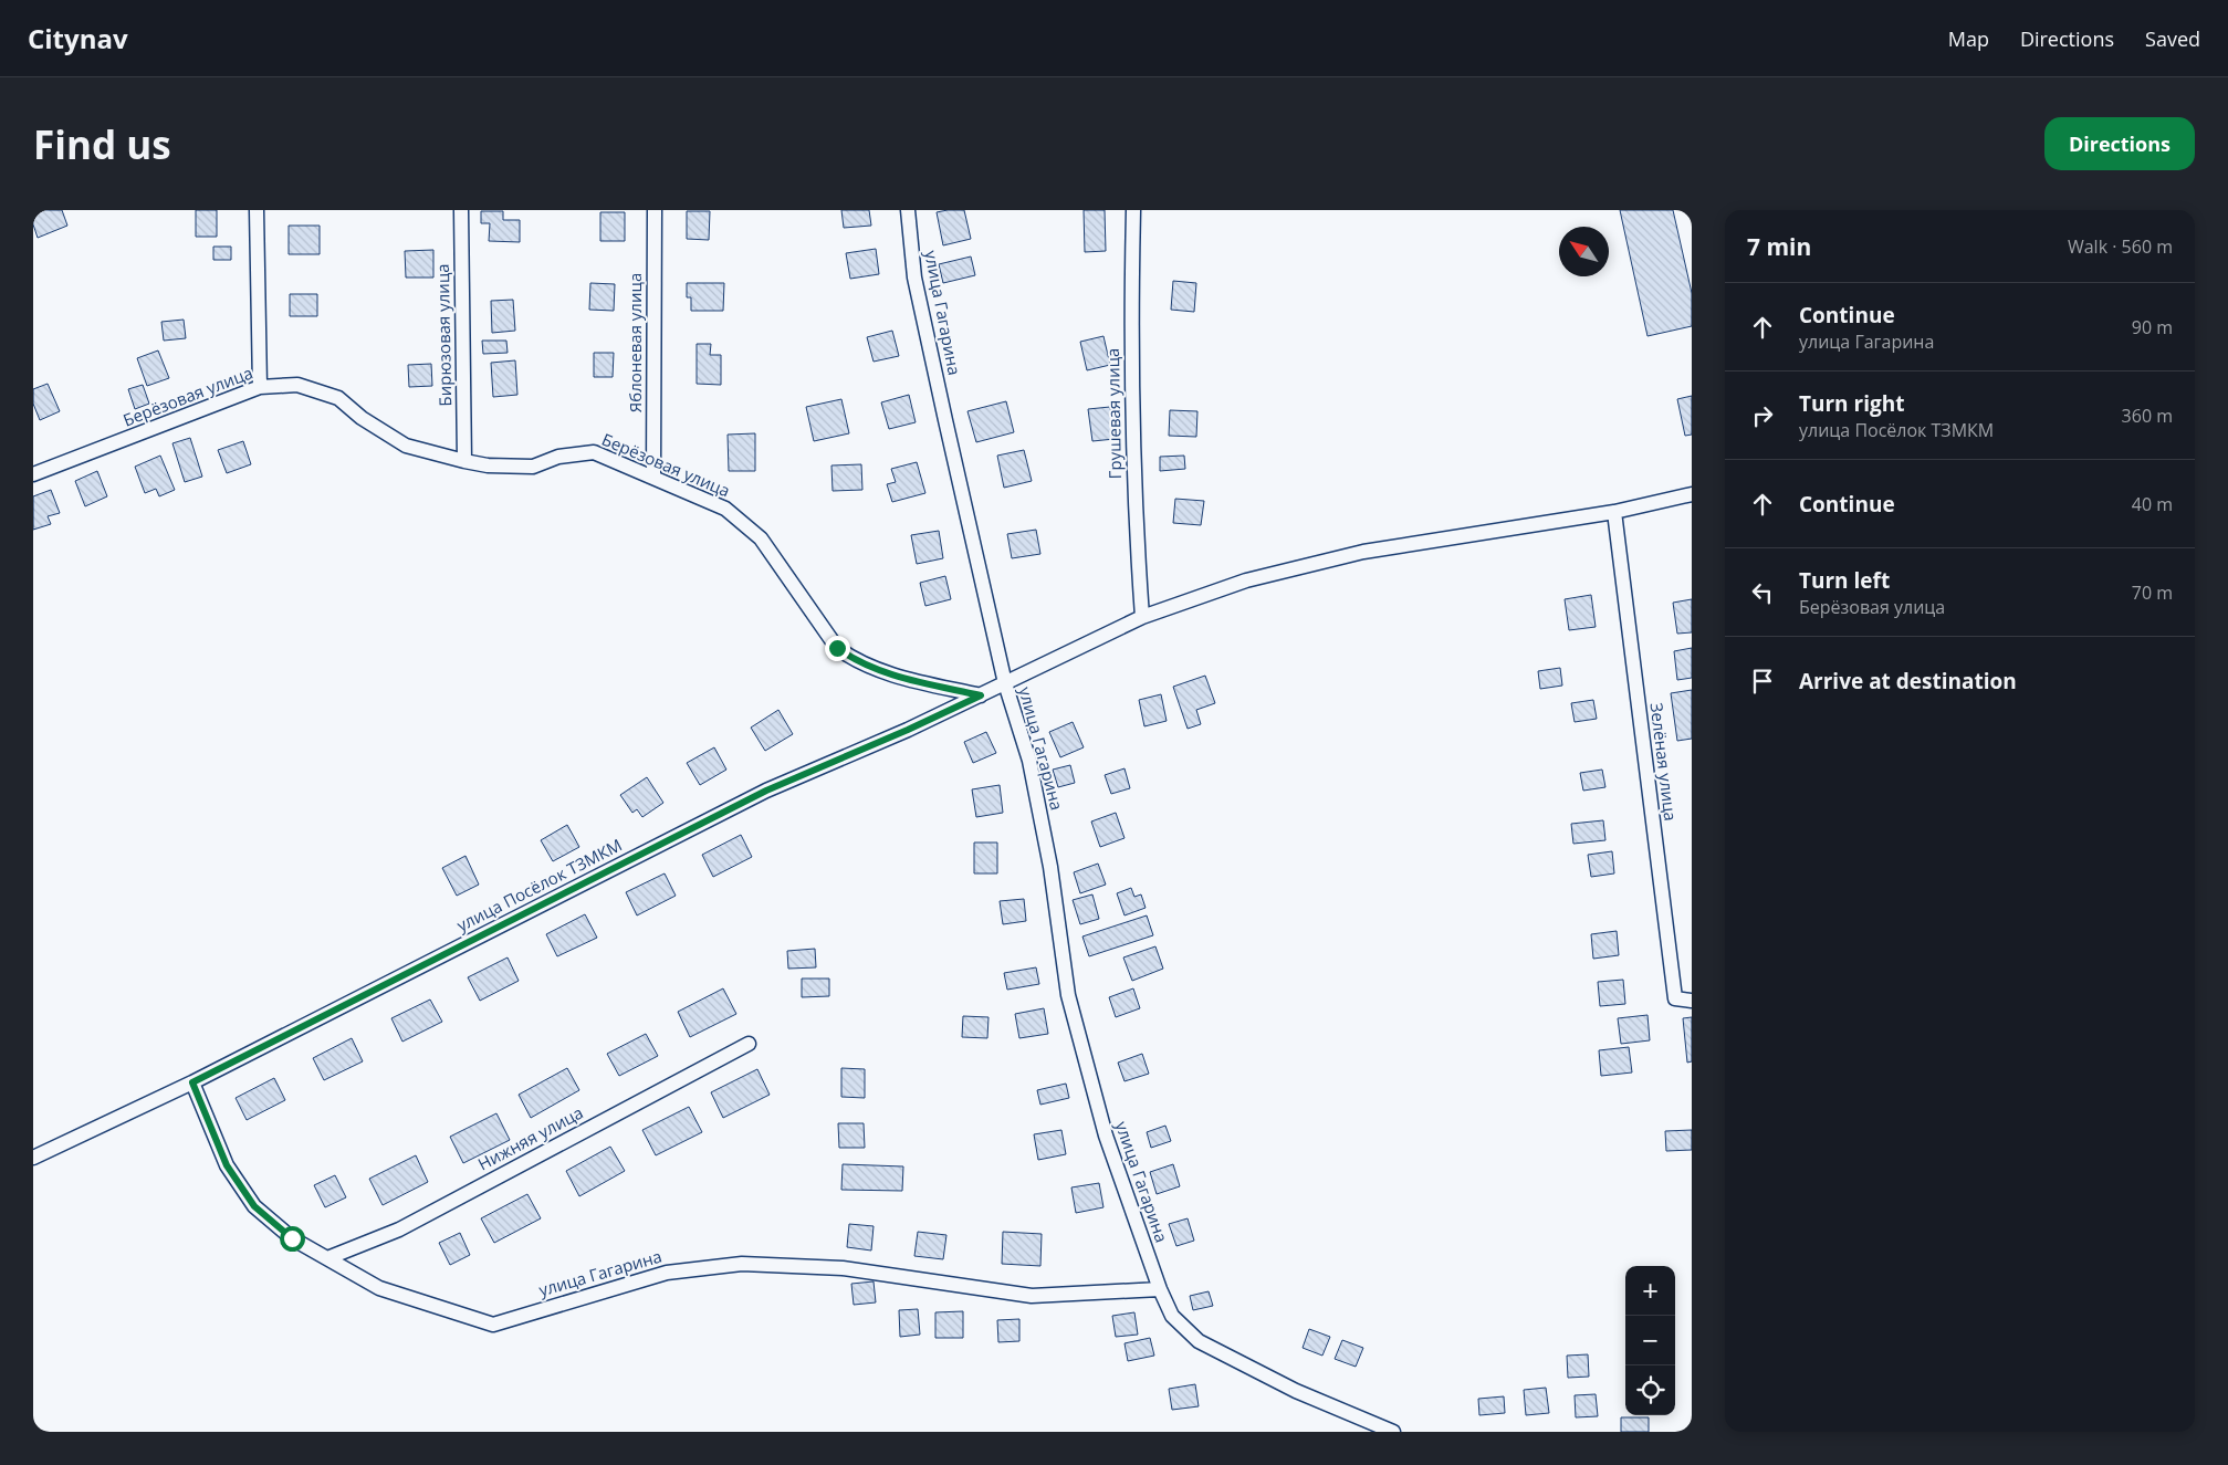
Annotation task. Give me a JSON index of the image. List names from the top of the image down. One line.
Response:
{"streets":{"street":["улица Гагарина","Бирюзовая улица","Яблоневая улица","Берёзовая улица","Грушевая улица","Зелёная улица","улица Посёлок ТЗМКМ","Нижняя улица"]},"crossings":[["улица Гагарина","улица Посёлок ТЗМКМ"],["улица Гагарина","Нижняя улица"],["Бирюзовая улица","Берёзовая улица"],["Яблоневая улица","Берёзовая улица"],["Берёзовая улица","улица Посёлок ТЗМКМ"],["Грушевая улица","улица Посёлок ТЗМКМ"],["Зелёная улица","улица Посёлок ТЗМКМ"]],"north":"top left","page":{"header":"Citynav","nav":["Map","Directions","Saved"],"buttons":"Directions","title":"Find us","heading":["7 min","Walk · 560 m"],"list":[["Continue","улица Гагарина","90 m"],["Turn right","улица Посёлок ТЗМКМ","360 m"],["Continue","40 m"],["Turn left","Берёзовая улица","70 m"],"Arrive at destination"],"map_buttons":["+","−"]}}
